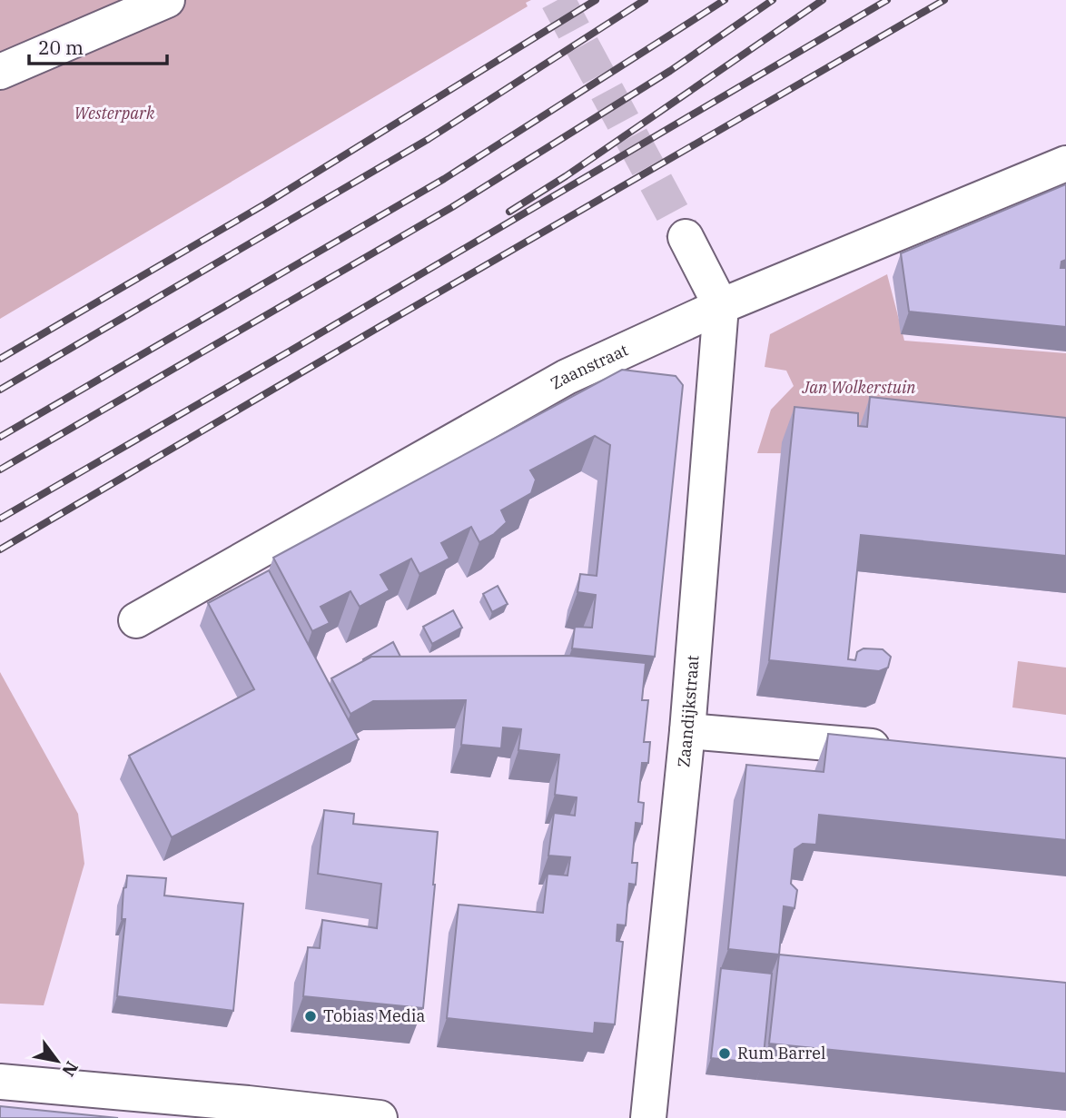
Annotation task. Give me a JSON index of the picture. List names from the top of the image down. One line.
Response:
{"streets":{"street":["Zaanstraat","Zaandijkstraat"]},"crossings":[["Zaanstraat","Zaandijkstraat"]],"parks":["Westerpark","Jan Wolkerstuin"],"places":["Tobias Media","Rum Barrel"],"scale_bar":"20 m","north":"bottom right"}
